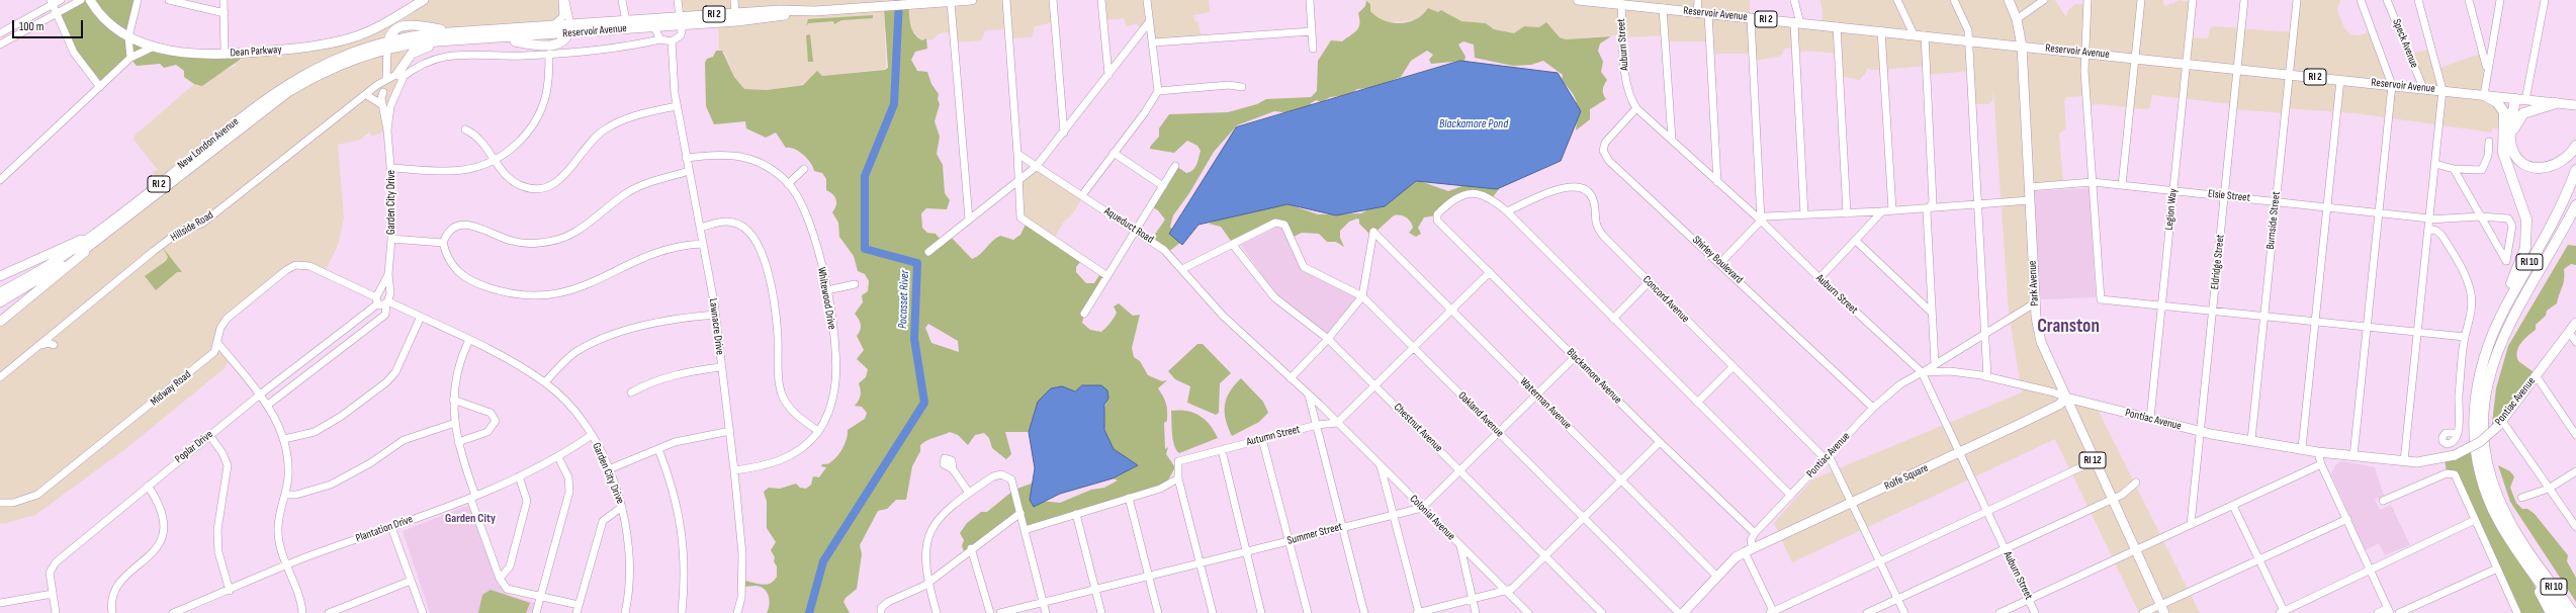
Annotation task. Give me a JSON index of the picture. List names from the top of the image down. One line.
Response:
{"streets":{"highway":["RI 10"],"main road":["RI 2","Reservoir Avenue","Dean Parkway","New London Avenue","Park Avenue","Pontiac Avenue","RI 12","Rolfe Square"],"street":["Speck Avenue","Auburn Street","Elsie Street","Garden City Drive","Legion Way","Burnside Street","Aqueduct Road","Hillside Road","Shirley Boulevard","Eldridge Street","Whitewood Drive","Concord Avenue","Lawnacre Drive","Blackamore Avenue","Midway Road","Waterman Avenue","Oakland Avenue","Chestnut Avenue","Autumn Street","Poplar Drive","Colonial Avenue","Plantation Drive","Summer Street"]},"crossings":[["RI 2","Reservoir Avenue"],["RI 2","New London Avenue"],["RI 2","Garden City Drive"],["Reservoir Avenue","Speck Avenue"],["Reservoir Avenue","Auburn Street"],["Reservoir Avenue","New London Avenue"],["Reservoir Avenue","Garden City Drive"],["Reservoir Avenue","Legion Way"],["Reservoir Avenue","Burnside Street"],["Reservoir Avenue","Eldridge Street"],["Reservoir Avenue","Park Avenue"],["Auburn Street","Shirley Boulevard"],["Auburn Street","Pontiac Avenue"],["Auburn Street","Rolfe Square"],["New London Avenue","Garden City Drive"],["Elsie Street","Legion Way"],["Elsie Street","Burnside Street"],["Elsie Street","Eldridge Street"],["Elsie Street","Park Avenue"],["Garden City Drive","Hillside Road"],["Garden City Drive","Midway Road"],["Garden City Drive","Poplar Drive"],["Garden City Drive","Plantation Drive"],["Legion Way","Pontiac Avenue"],["Burnside Street","Pontiac Avenue"],["Aqueduct Road","Autumn Street"],["Aqueduct Road","Colonial Avenue"],["Shirley Boulevard","Pontiac Avenue"],["Eldridge Street","Pontiac Avenue"],["Park Avenue","Pontiac Avenue"],["Park Avenue","Rolfe Square"],["Whitewood Drive","Lawnacre Drive"],["Concord Avenue","Blackamore Avenue"],["Concord Avenue","Pontiac Avenue"],["Concord Avenue","Rolfe Square"],["Blackamore Avenue","Pontiac Avenue"],["Midway Road","Poplar Drive"],["Pontiac Avenue","Rolfe Square"],["Waterman Avenue","Oakland Avenue"],["Oakland Avenue","Chestnut Avenue"],["Autumn Street","Colonial Avenue"],["Colonial Avenue","Summer Street"]],"districts":["Cranston","Garden City"],"water":["Blackamore Pond","Pocasset River"],"scale_bar":"100 m"}
